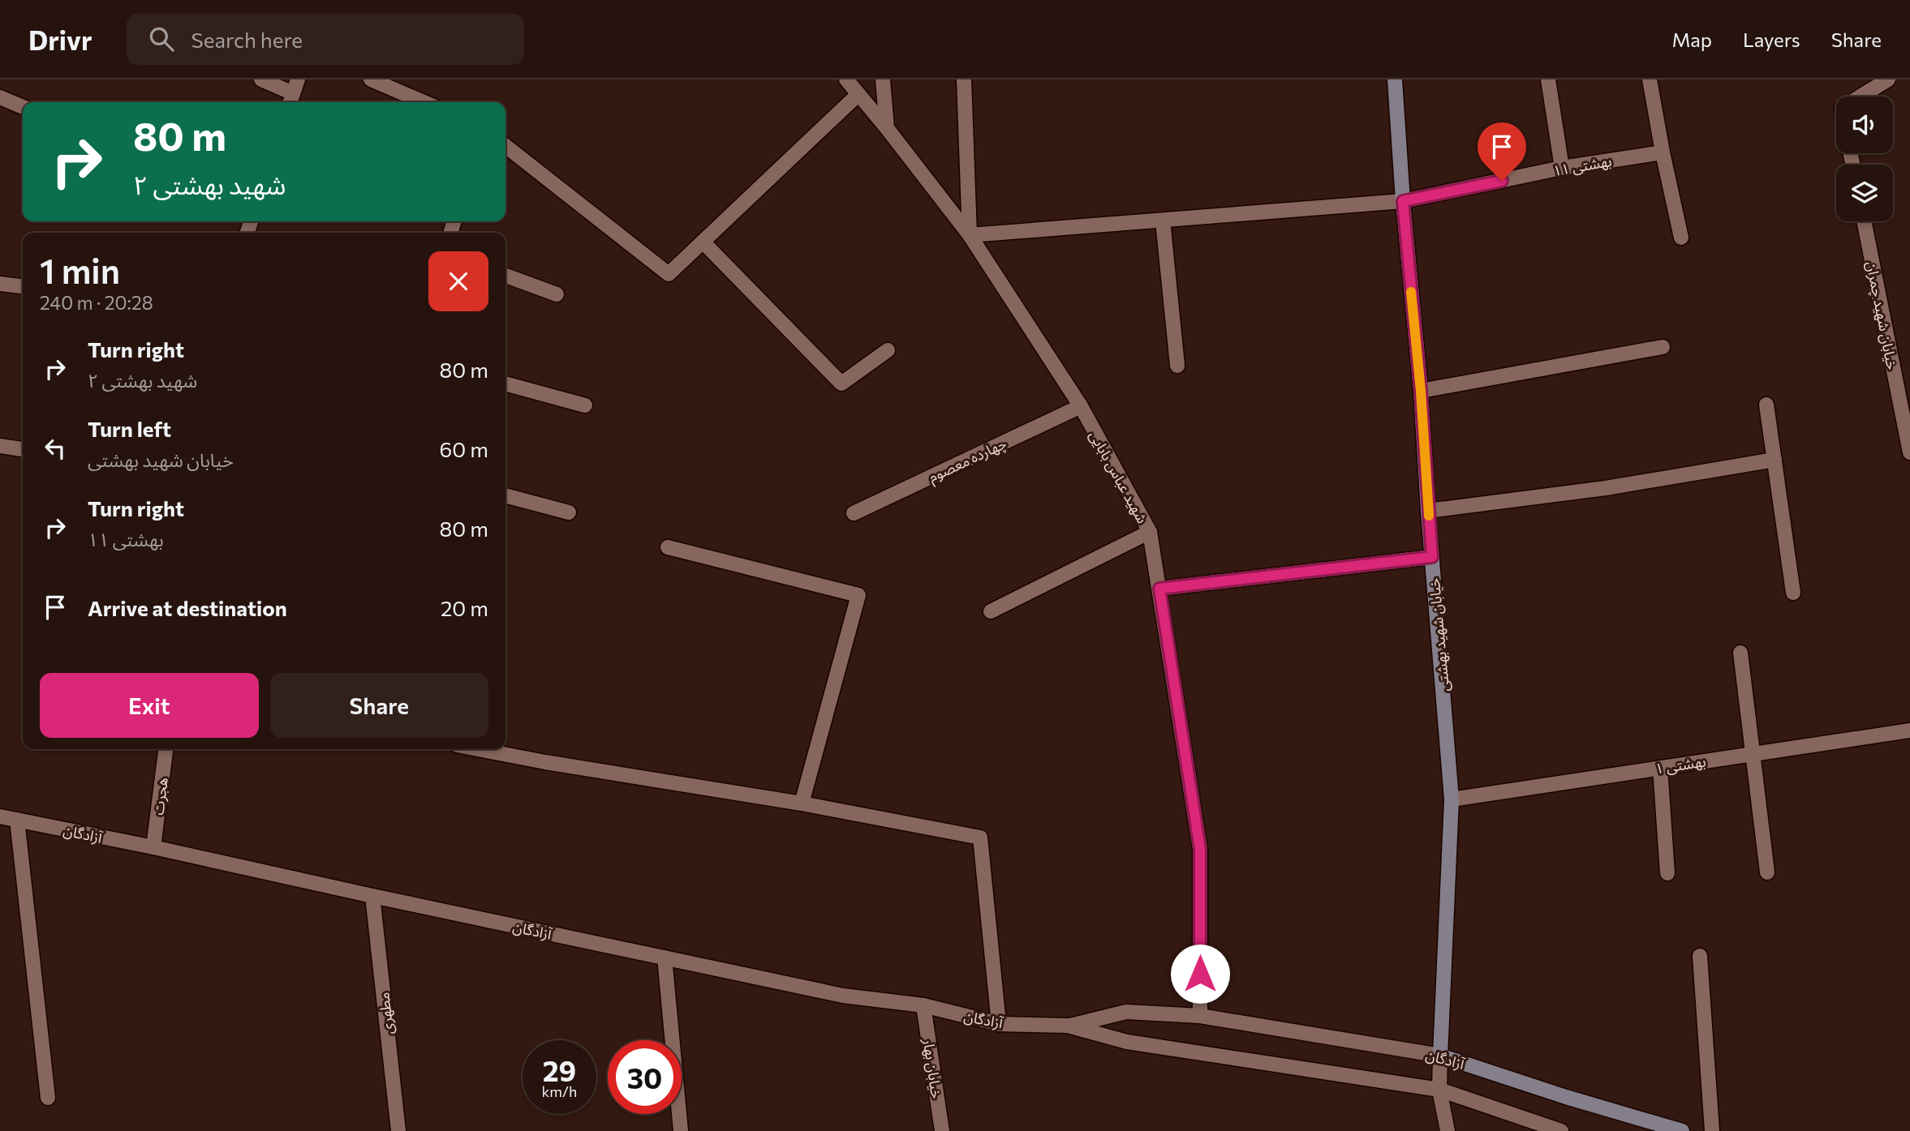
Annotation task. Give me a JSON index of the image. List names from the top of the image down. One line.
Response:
{"streets":{"main road":["خیابان شهید بهشتی","آزادگان"],"street":["بهشتی ۱۱","خیابان شهید چمران","چهارده معصوم","شهید عباس بابایی","بهشتی ۱","هجرت","مطهری","خیابان بهار"]},"crossings":[["بهشتی ۱۱","شهید عباس بابایی"],["بهشتی ۱۱","خیابان شهید بهشتی"],["چهارده معصوم","شهید عباس بابایی"],["شهید عباس بابایی","آزادگان"],["خیابان شهید بهشتی","بهشتی ۱"],["خیابان شهید بهشتی","آزادگان"],["هجرت","آزادگان"],["آزادگان","مطهری"],["آزادگان","خیابان بهار"]],"page":{"header":"Drivr","search":"Search here","nav":["Map","Layers","Share"],"turn":["80 m","شهید بهشتی ۲"],"heading":["1 min","240 m · 20:28"],"list":[{"name":"Turn right","note":"شهید بهشتی ۲","value":"80 m"},{"name":"Turn left","note":"خیابان شهید بهشتی","value":"60 m"},{"name":"Turn right","note":"بهشتی ۱۱","value":"80 m"},{"name":"Arrive at destination","value":"20 m"}],"buttons":["Exit","Share"],"speed":"29 km/h","limit":"30"}}
